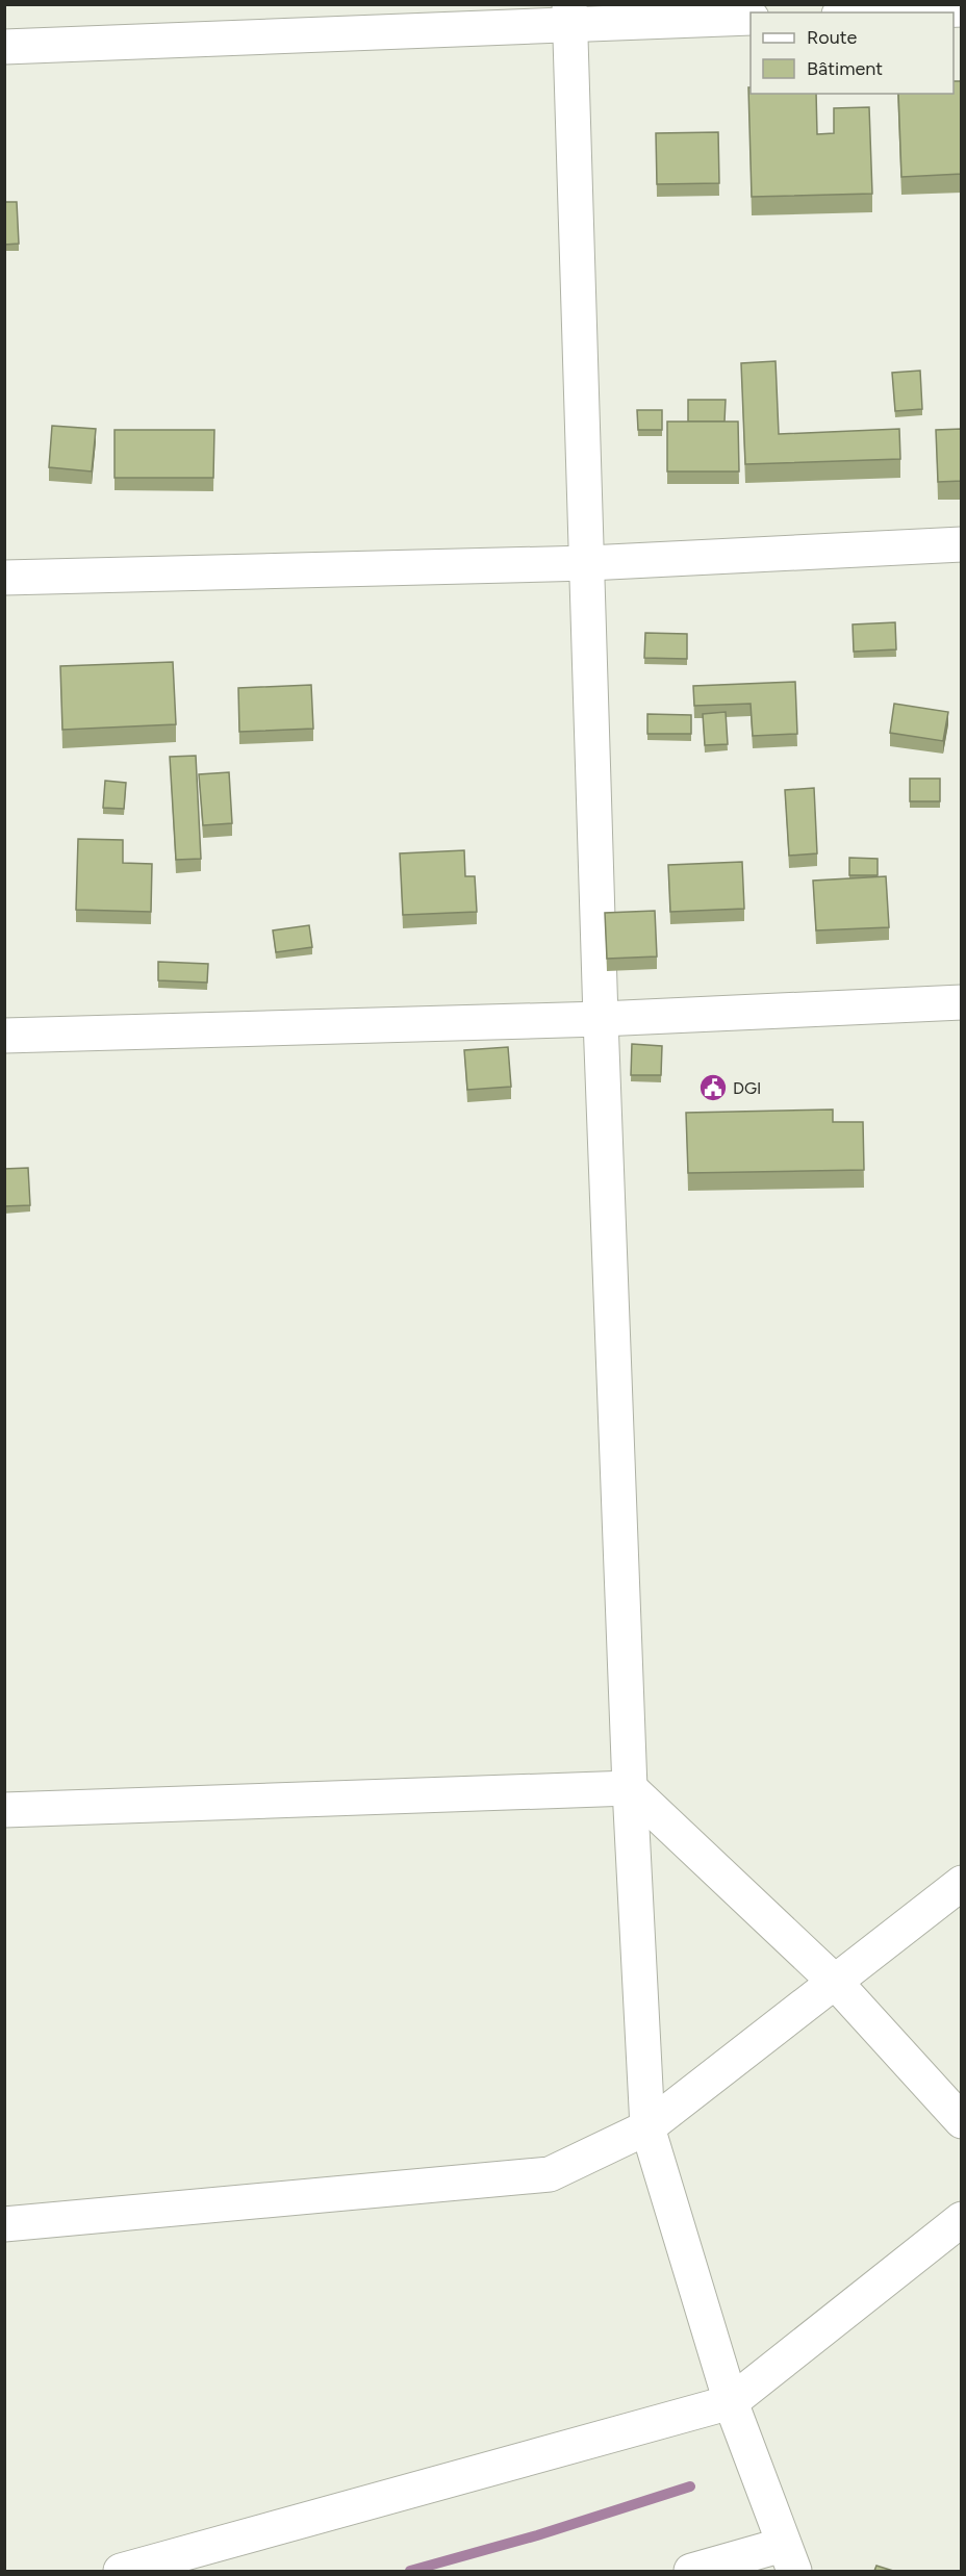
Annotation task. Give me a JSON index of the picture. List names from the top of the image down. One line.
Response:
{"places":{"public building":["DGI"]},"legend":["Route","Bâtiment"]}
